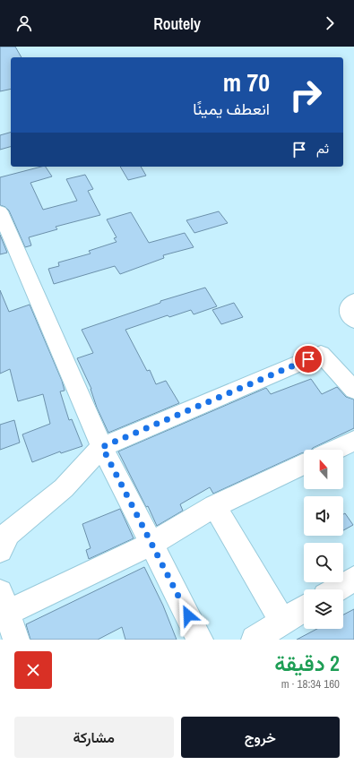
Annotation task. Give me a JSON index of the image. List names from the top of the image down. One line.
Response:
{"north":"top","page":{"header":"Routely","turn":["70 m","انعطف يمينًا"],"then":"ثم","heading":["2 دقيقة","160 m · 18:34"],"buttons":["خروج","مشاركة"]}}
